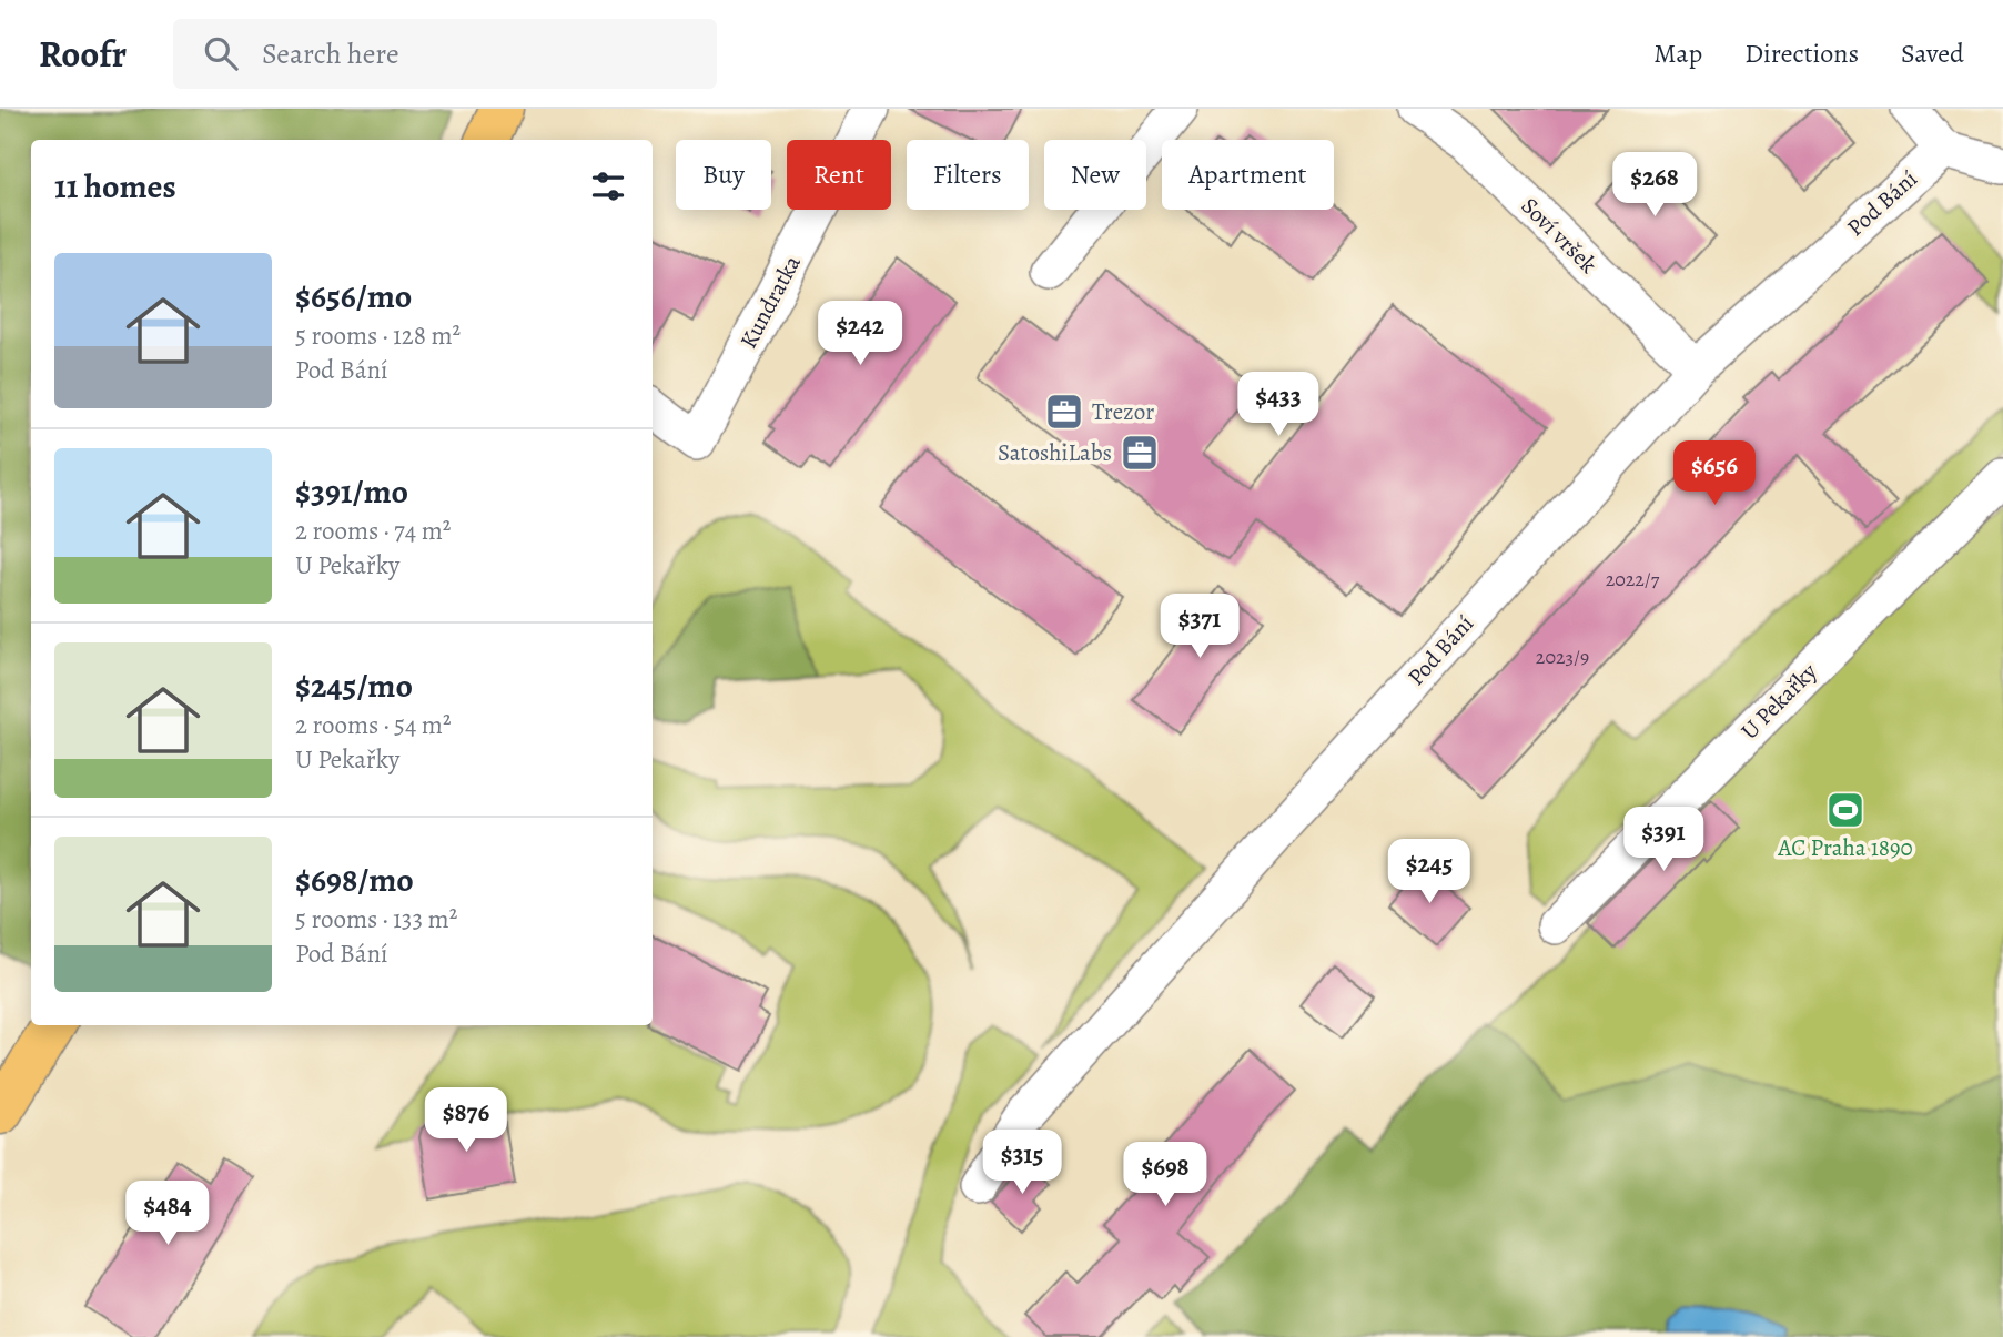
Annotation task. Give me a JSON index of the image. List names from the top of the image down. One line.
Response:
{"streets":{"street":["Pod Bání","Soví vršek","Kundratka","U Pekařky"]},"crossings":[["Pod Bání","Soví vršek"]],"places":{"office":["Trezor","SatoshiLabs"],"sports":["AC Praha 1890"]},"house_numbers":["2022/7","2023/9"],"page":{"header":"Roofr","search":"Search here","nav":["Map","Directions","Saved"],"chip":["Buy","Rent","Filters","New","Apartment"],"heading":"11 homes","price":["$268","$242","$433","$656","$371","$391","$245","$876","$315","$698","$484"],"list":[{"name":"$656/mo","note":"5 rooms · 128 m² · Pod Bání"},{"name":"$391/mo","note":"2 rooms · 74 m² · U Pekařky"},{"name":"$245/mo","note":"2 rooms · 54 m² · U Pekařky"},{"name":"$698/mo","note":"5 rooms · 133 m² · Pod Bání"}]}}
